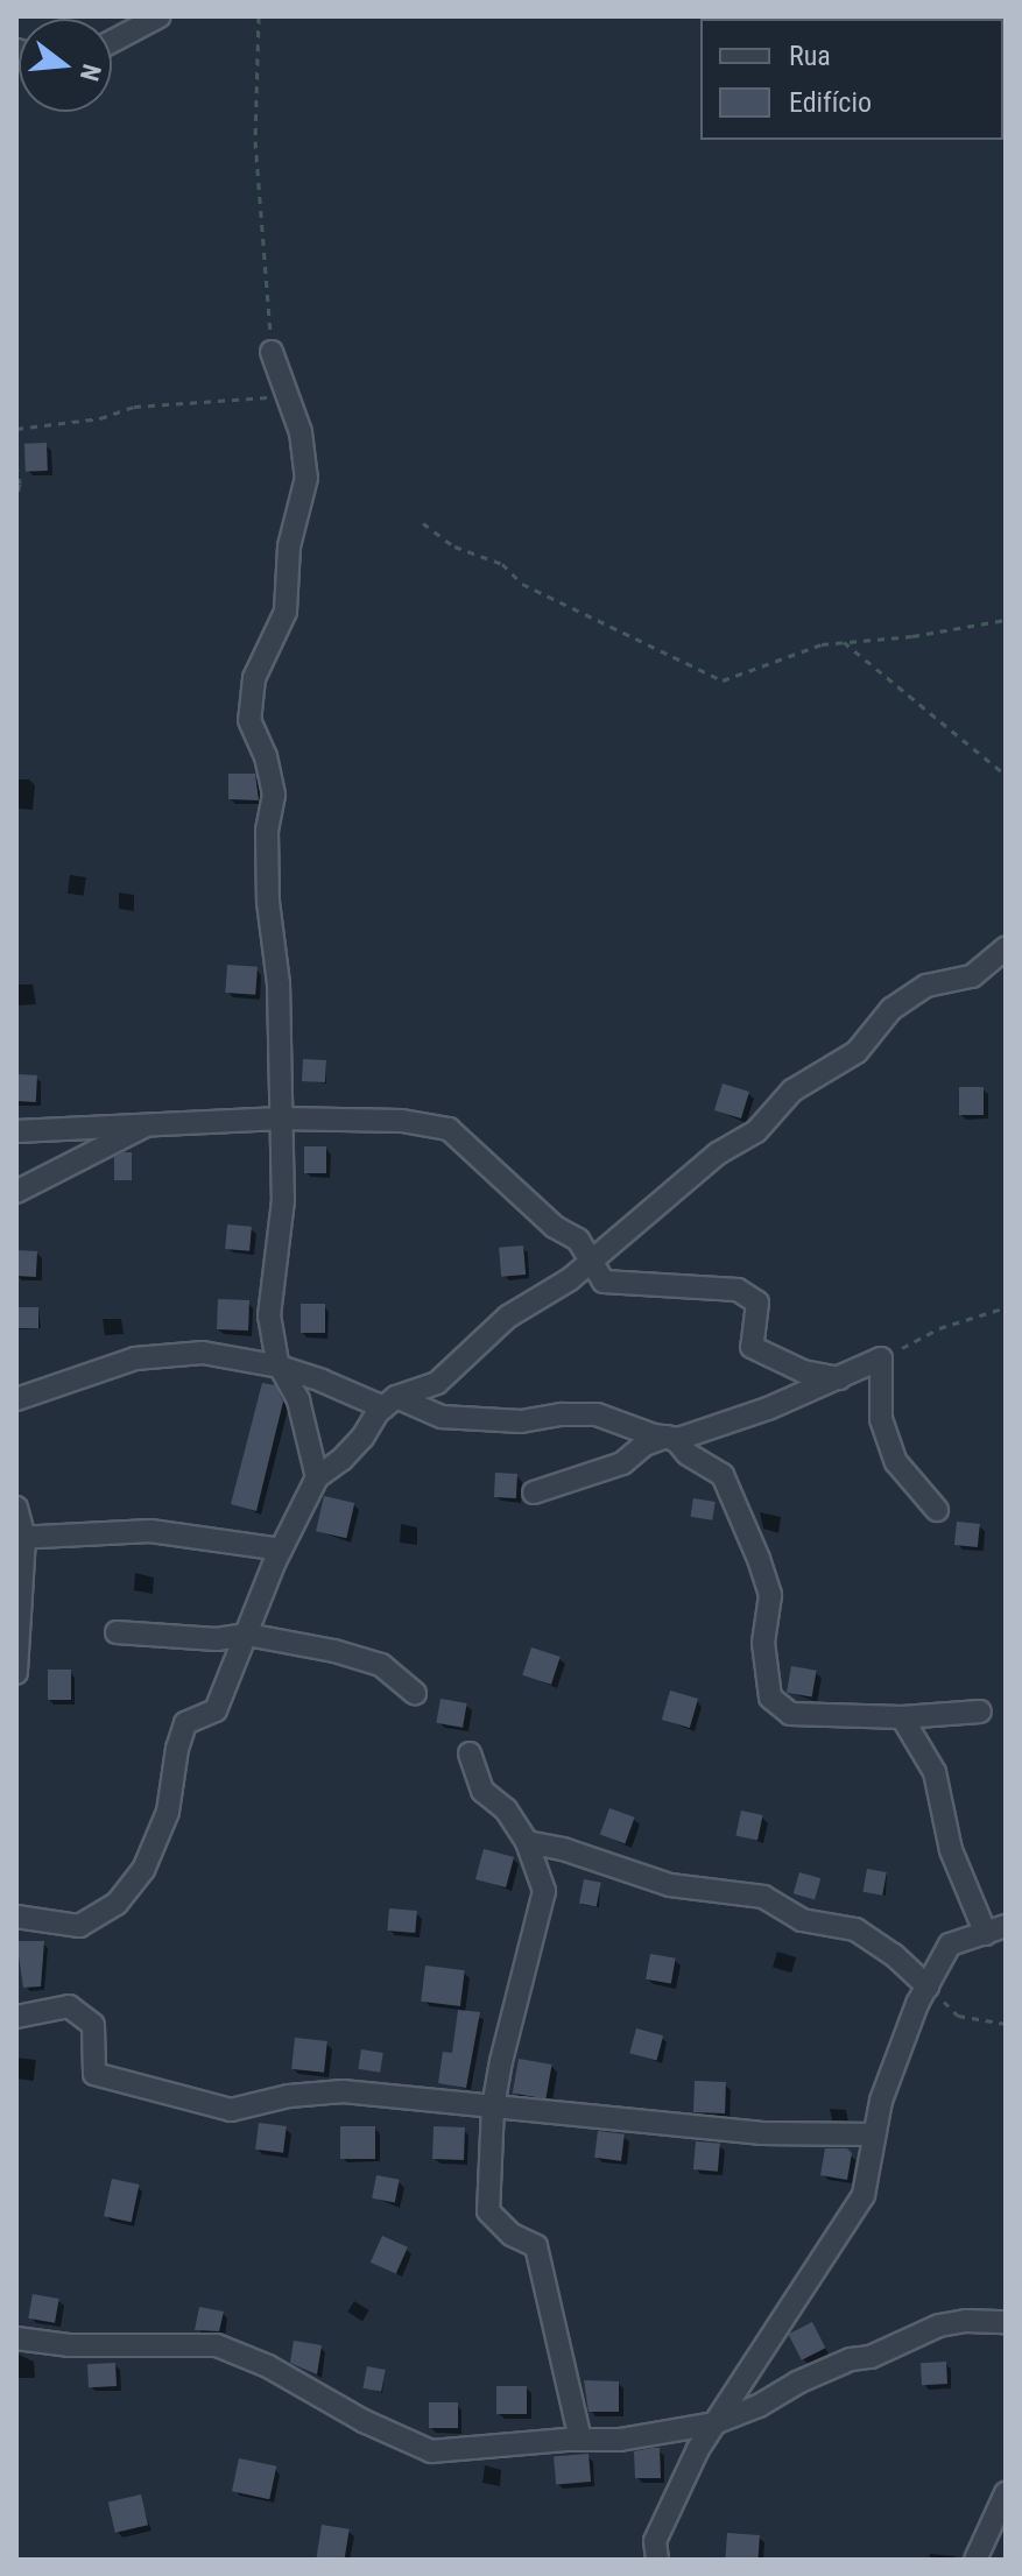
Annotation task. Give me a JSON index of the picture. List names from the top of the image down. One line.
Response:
{"legend":["Rua","Edifício"],"north":"right"}
